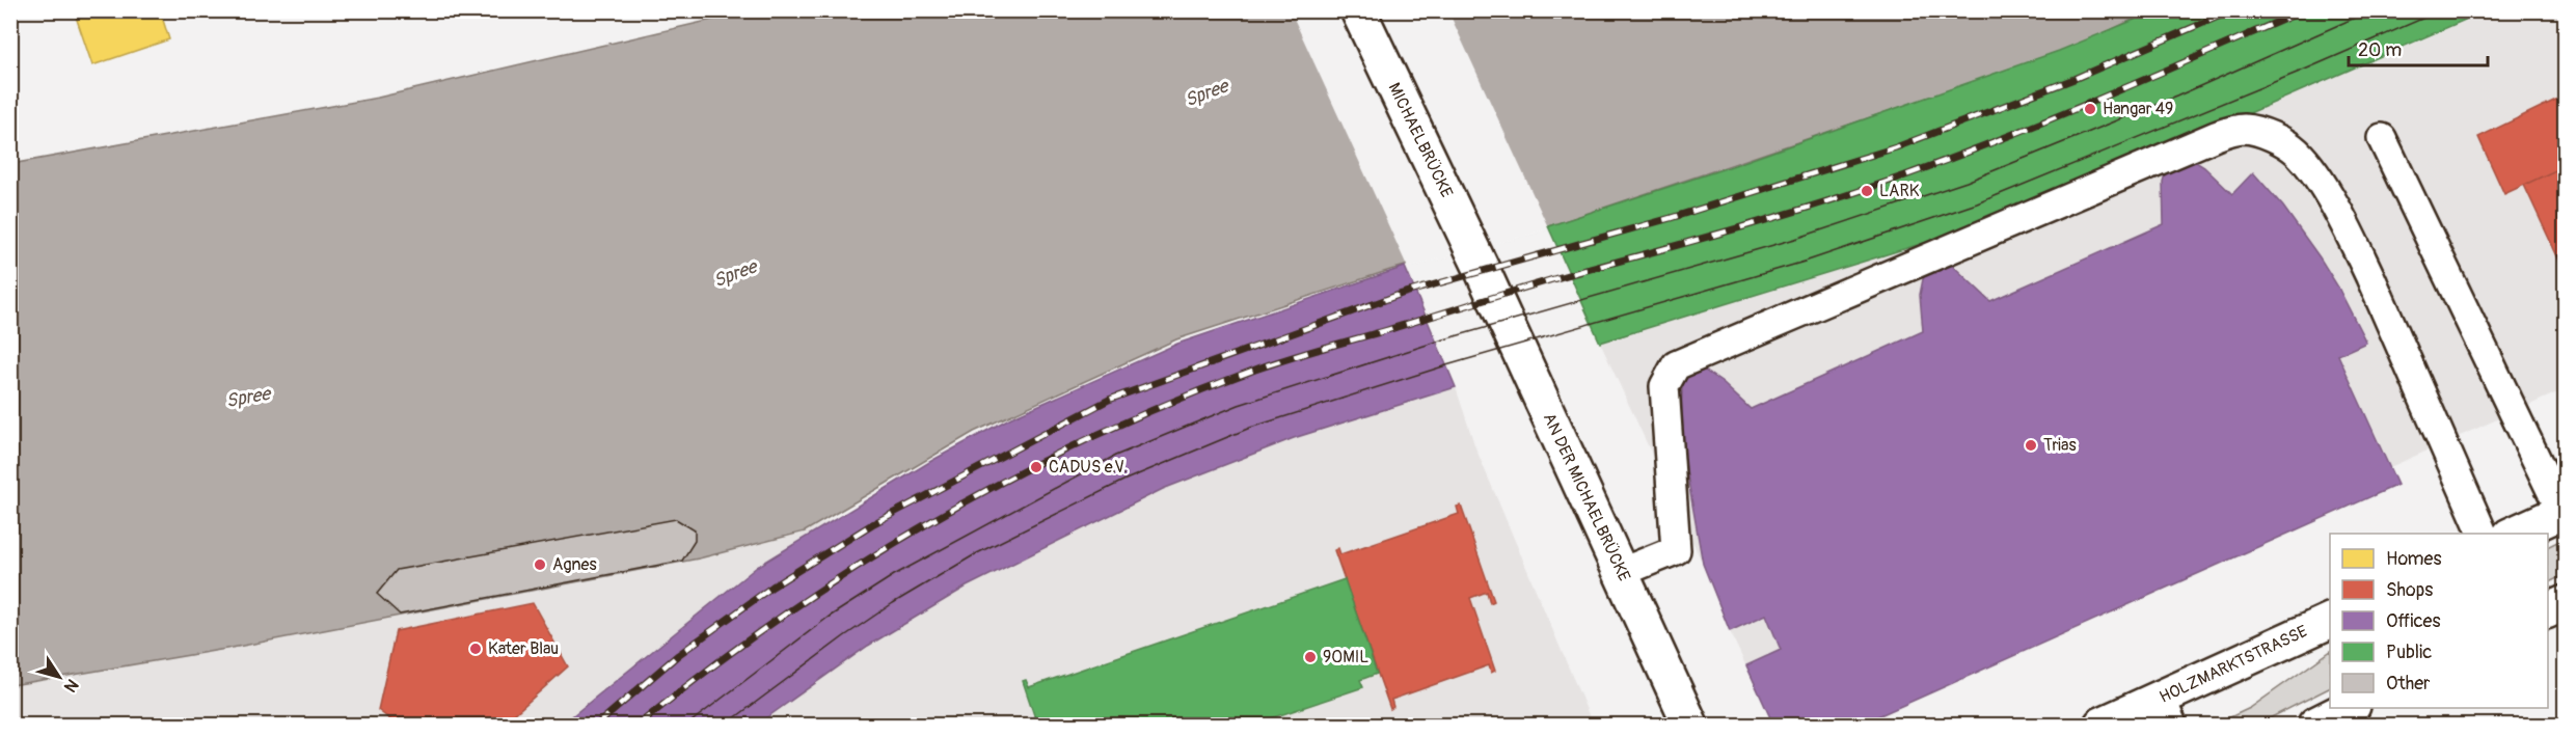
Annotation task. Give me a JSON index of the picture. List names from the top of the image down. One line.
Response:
{"streets":{"street":["MICHAELBRÜCKE","AN DER MICHAELBRÜCKE","HOLZMARKTSTRASSE"]},"crossings":[["MICHAELBRÜCKE","AN DER MICHAELBRÜCKE"]],"water":["Spree"],"places":["Hangar 49","LARK","Trias","CADUS e.V.","Agnes","Kater Blau","90MIL"],"legend":["Homes","Shops","Offices","Public","Other"],"scale_bar":"20 m","north":"bottom right"}
